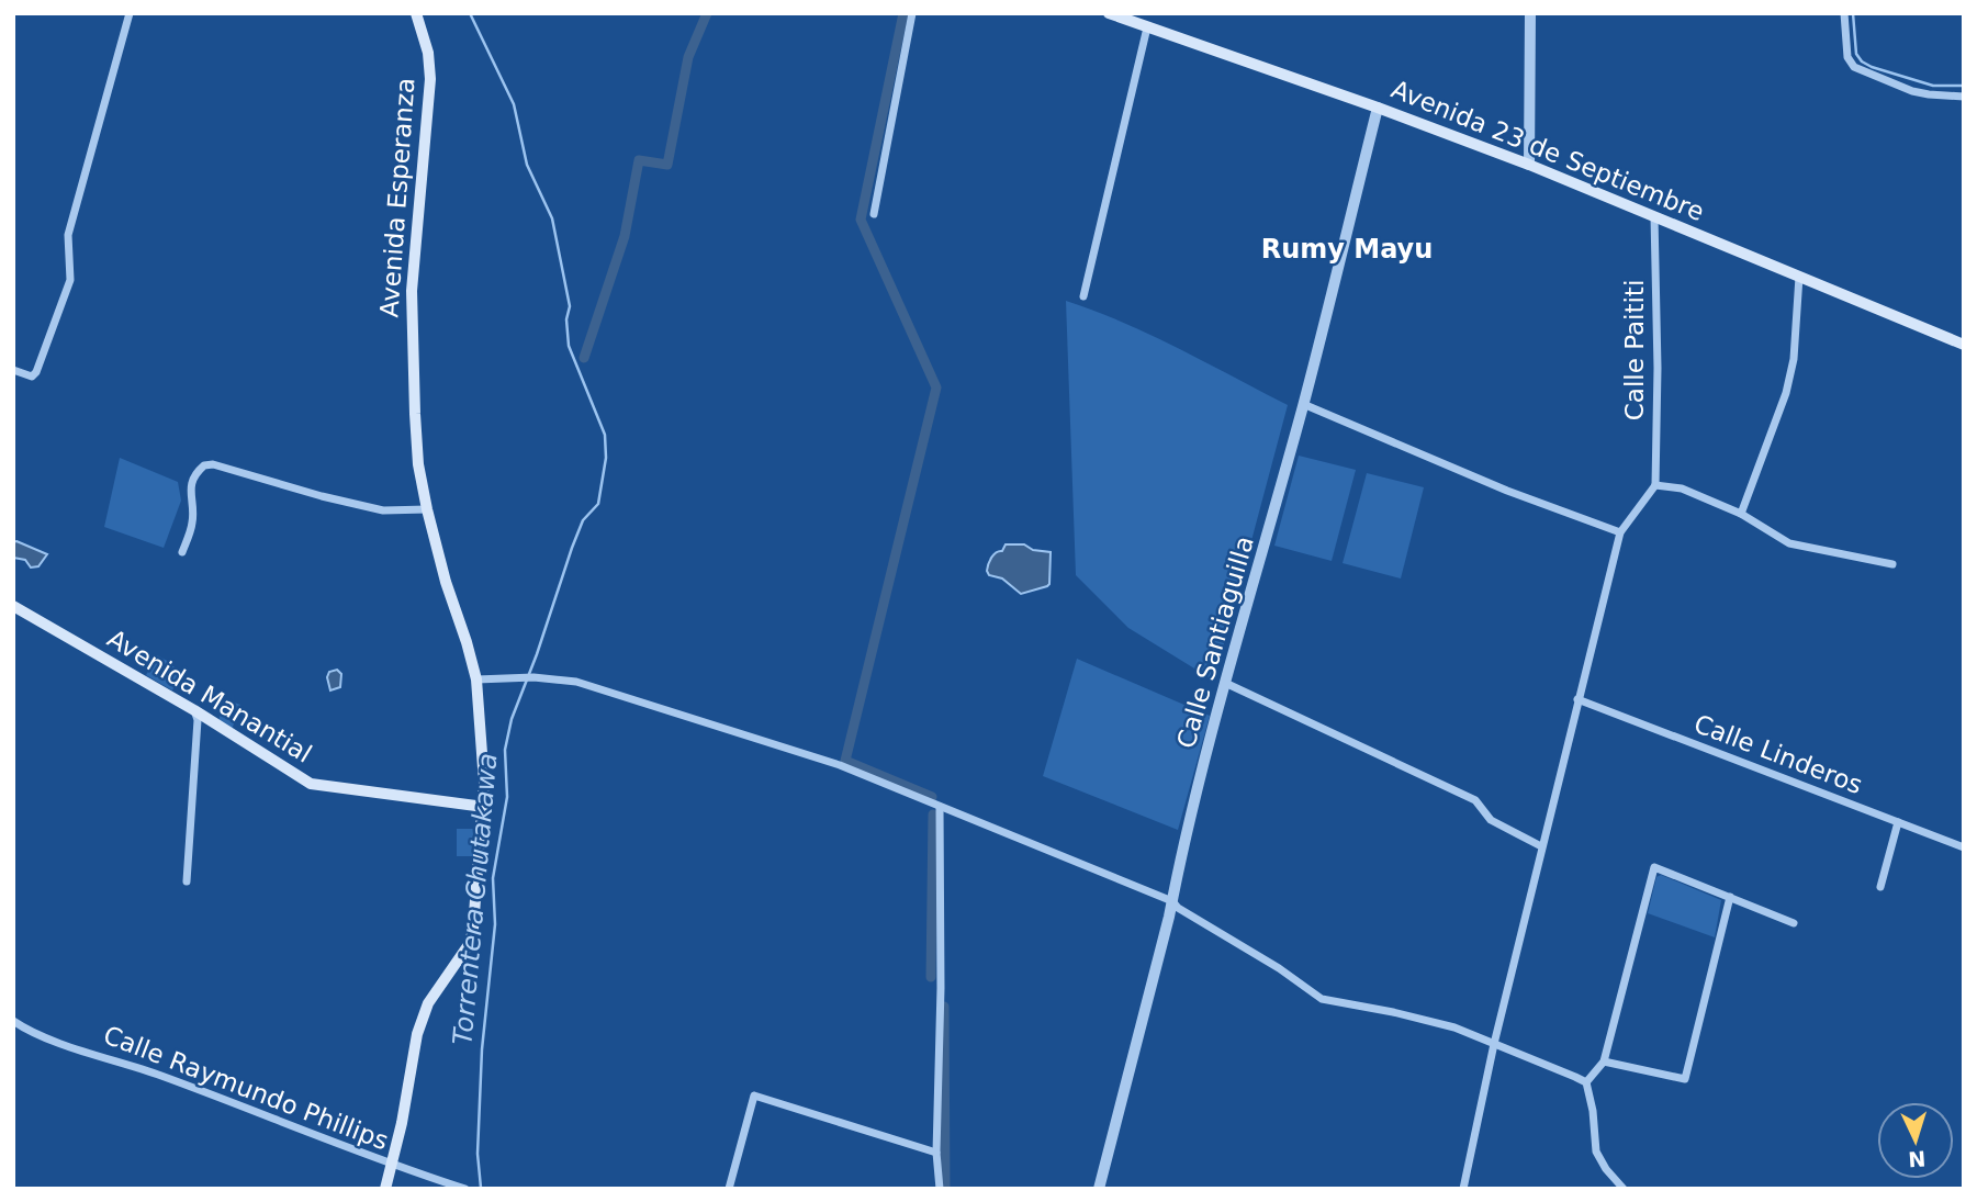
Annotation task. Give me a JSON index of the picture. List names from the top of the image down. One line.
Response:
{"streets":{"main road":["Avenida 23 de Septiembre","Avenida Esperanza","Avenida Manantial"],"street":["Calle Paititi","Calle Santiaguilla","Calle Linderos","Calle Raymundo Phillips"]},"crossings":[["Avenida 23 de Septiembre","Calle Paititi"],["Avenida 23 de Septiembre","Calle Santiaguilla"],["Avenida Esperanza","Avenida Manantial"],["Avenida Esperanza","Calle Raymundo Phillips"]],"districts":["Rumy Mayu"],"water":["Torrentera Chutakawa"],"north":"bottom"}
